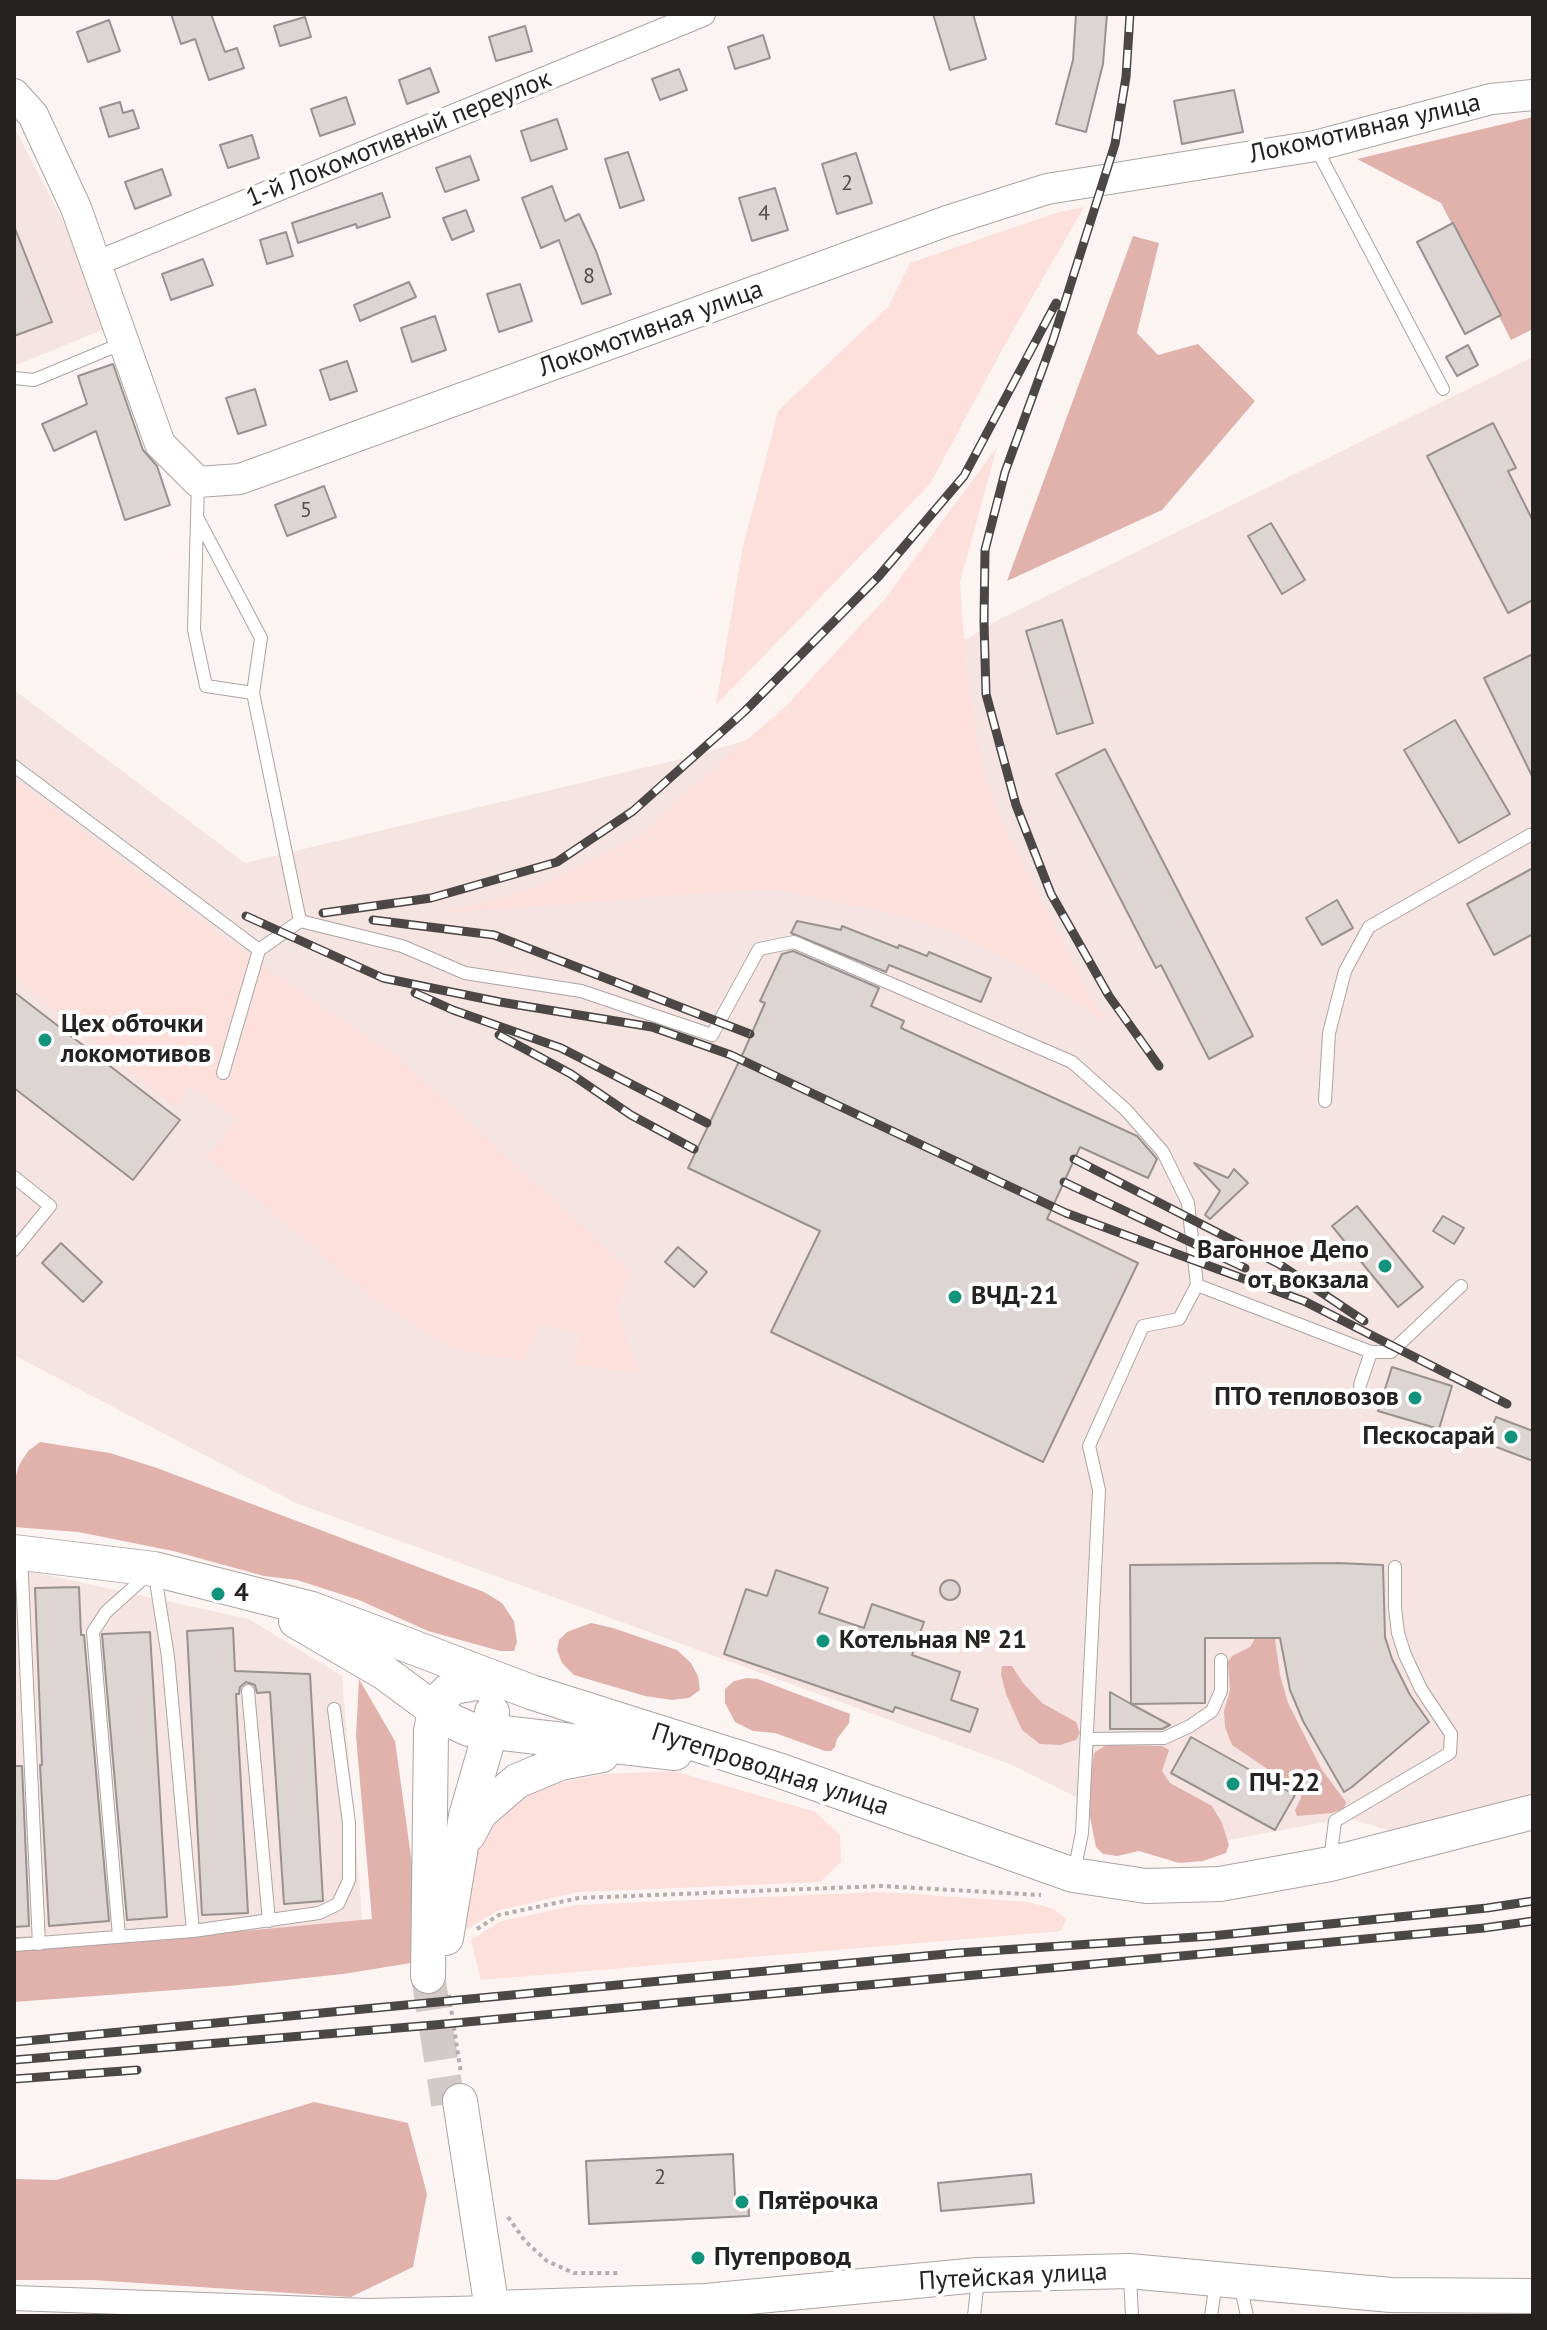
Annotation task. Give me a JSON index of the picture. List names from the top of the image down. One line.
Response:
{"streets":{"main road":["Путепроводная улица","Путейская улица"],"street":["Локомотивная улица","1-й Локомотивный переулок"]},"places":["Цех обточки локомотивов","Вагонное Депо от вокзала","ВЧД-21","ПТО тепловозов","Пескосарай","4","Котельная № 21","ПЧ-22","Пятёрочка","Путепровод"],"house_numbers":["2","4","8","5","2"]}
